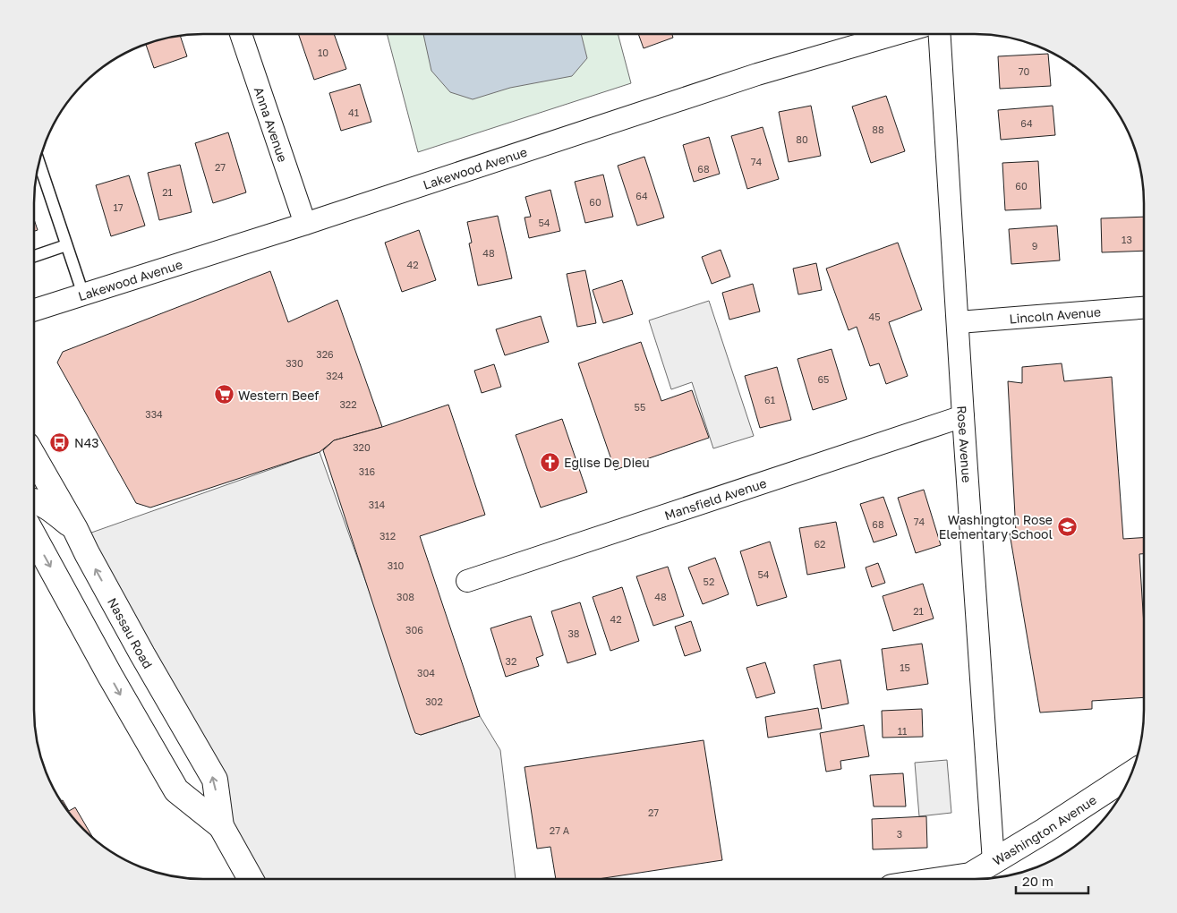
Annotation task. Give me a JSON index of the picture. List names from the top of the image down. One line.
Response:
{"streets":{"main road":["Nassau Road","Washington Avenue"],"street":["Anna Avenue","Lakewood Avenue","Lincoln Avenue","Rose Avenue","Mansfield Avenue"]},"crossings":[["Anna Avenue","Lakewood Avenue"],["Lincoln Avenue","Rose Avenue"],["Rose Avenue","Mansfield Avenue"],["Rose Avenue","Washington Avenue"]],"places":{"supermarket":["Western Beef"],"bus stop":["N43"],"church":["Eglise De Dieu"],"school or university":["Washington Rose Elementary School"]},"house_numbers":["10","70","41","64","88","80","74","27","68","60","21","64","60","17","54","13","9","48","42","45","326","330","324","65","61","322","55","334","320","316","314","74","68","312","62","310","54","52","308","48","21","42","306","38","32","15","304","302","11","27","27 A","3"],"scale_bar":"20 m"}
